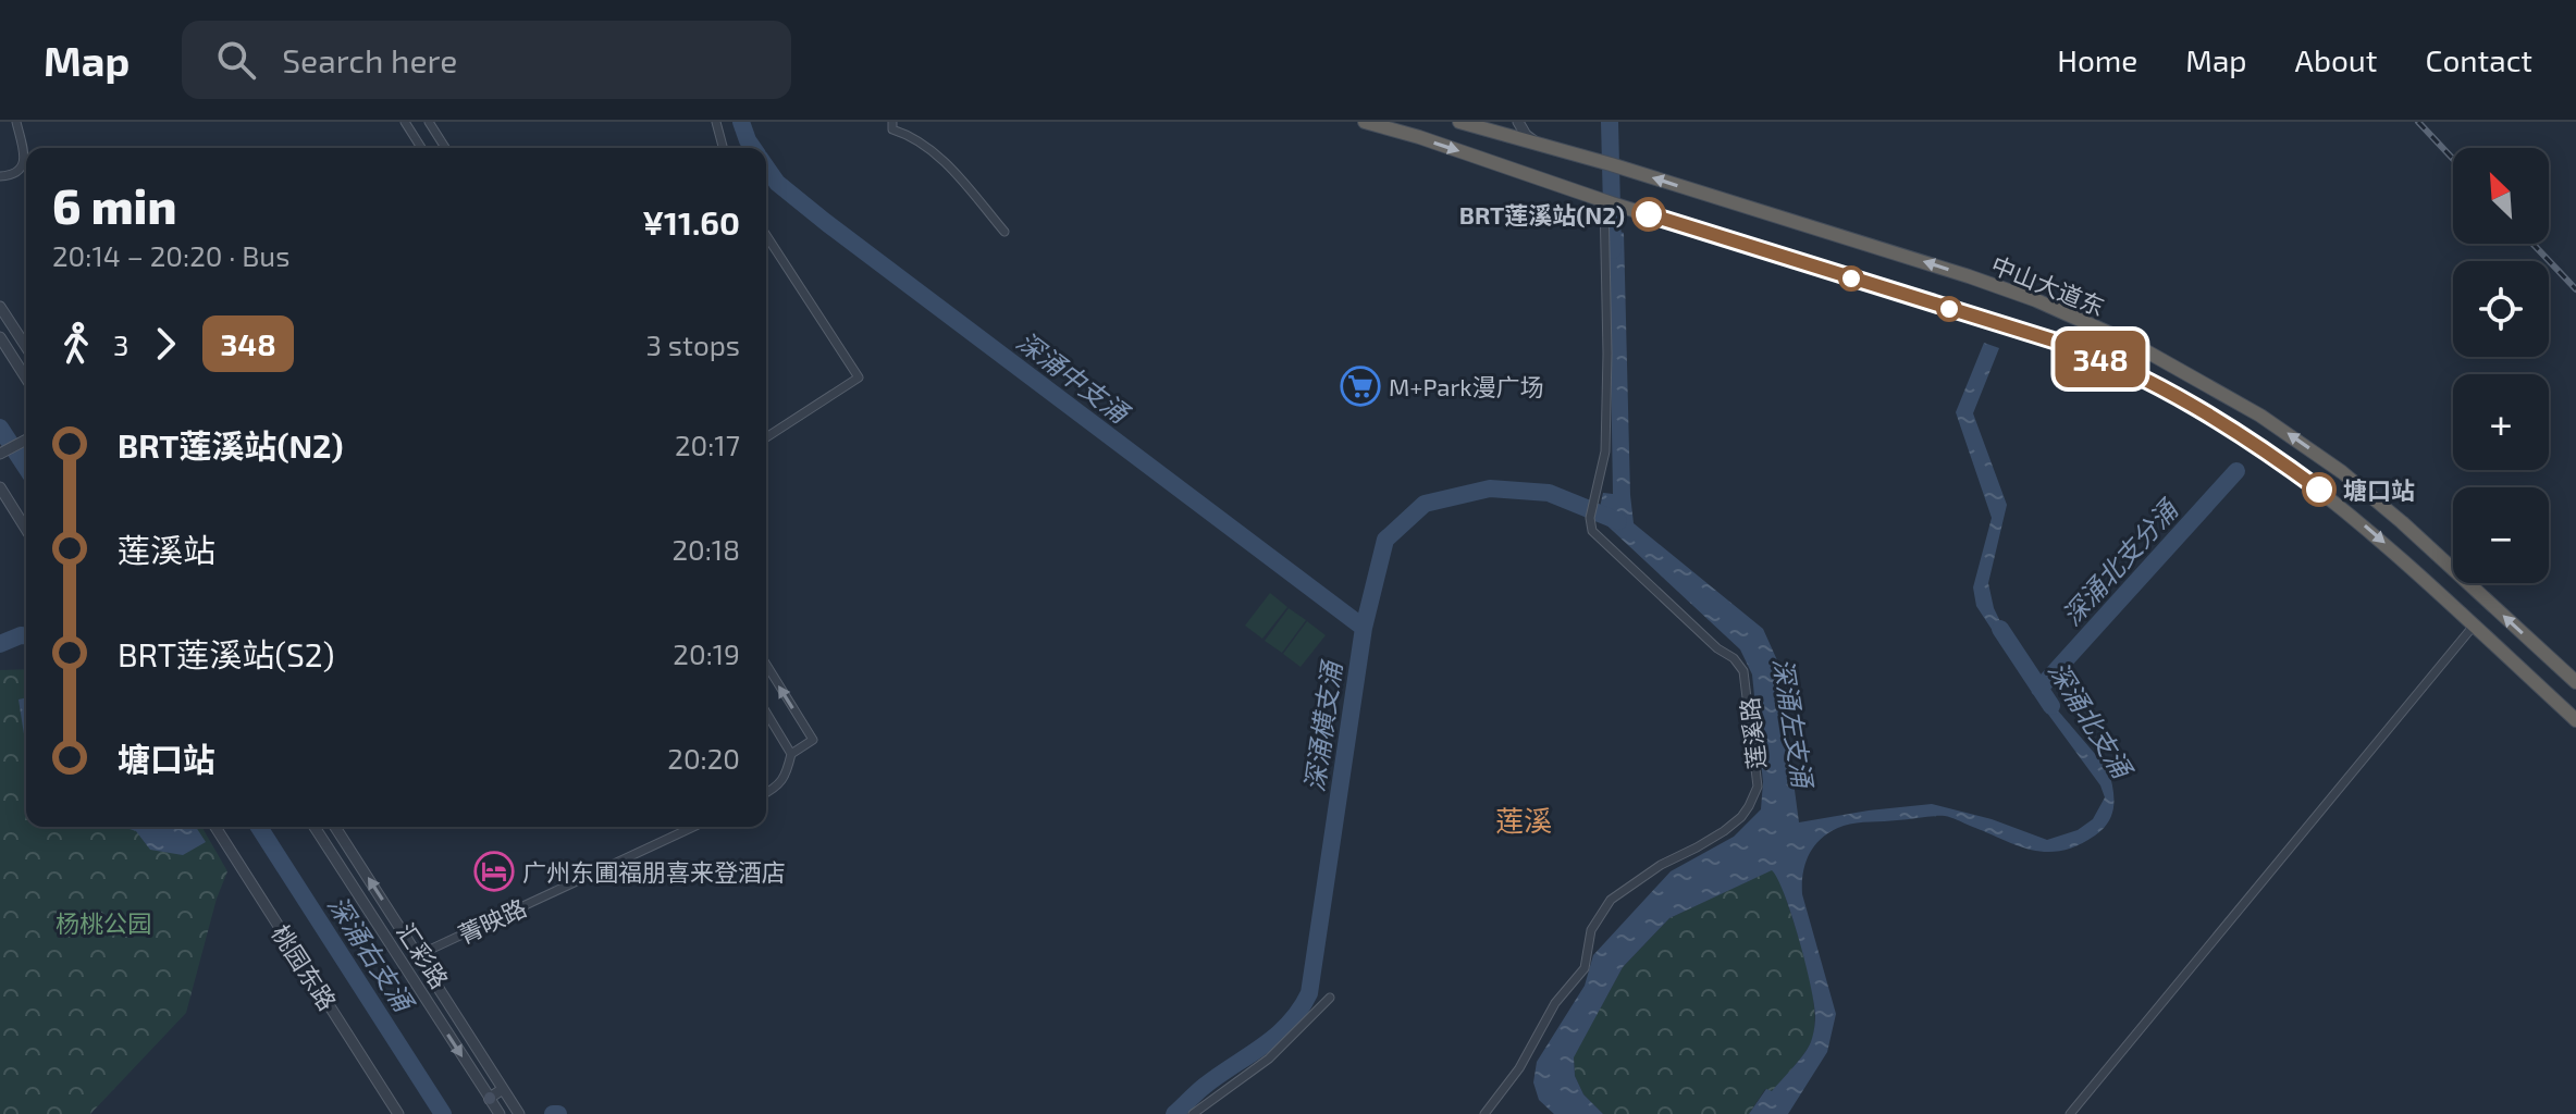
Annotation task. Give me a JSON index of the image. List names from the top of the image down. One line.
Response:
{"streets":{"highway":["中山大道东"],"street":["莲溪路","菁映路","汇彩路","桃园东路"]},"crossings":[["中山大道东","莲溪路"],["菁映路","汇彩路"]],"districts":["莲溪"],"water":["深涌中支涌","深涌北支分涌","深涌北支涌","深涌左支涌","深涌横支涌","深涌右支涌"],"parks":["杨桃公园"],"places":{"other":["BRT莲溪站(N2)","塘口站"],"supermarket":["M+Park漫广场"],"hotel":["广州东圃福朋喜来登酒店"]},"lines":["bus line 348"],"north":"top left","page":{"header":"Map","search":"Search here","nav":["Home","Map","About","Contact"],"on_map":"348","map_buttons":["+","−"],"heading":["6 min","20:14 – 20:20 · Bus","¥11.60"],"legs":["3","348","3 stops"],"list":[{"name":"BRT莲溪站(N2)","value":"20:17"},{"name":"莲溪站","value":"20:18"},{"name":"BRT莲溪站(S2)","value":"20:19"},{"name":"塘口站","value":"20:20"}]}}
